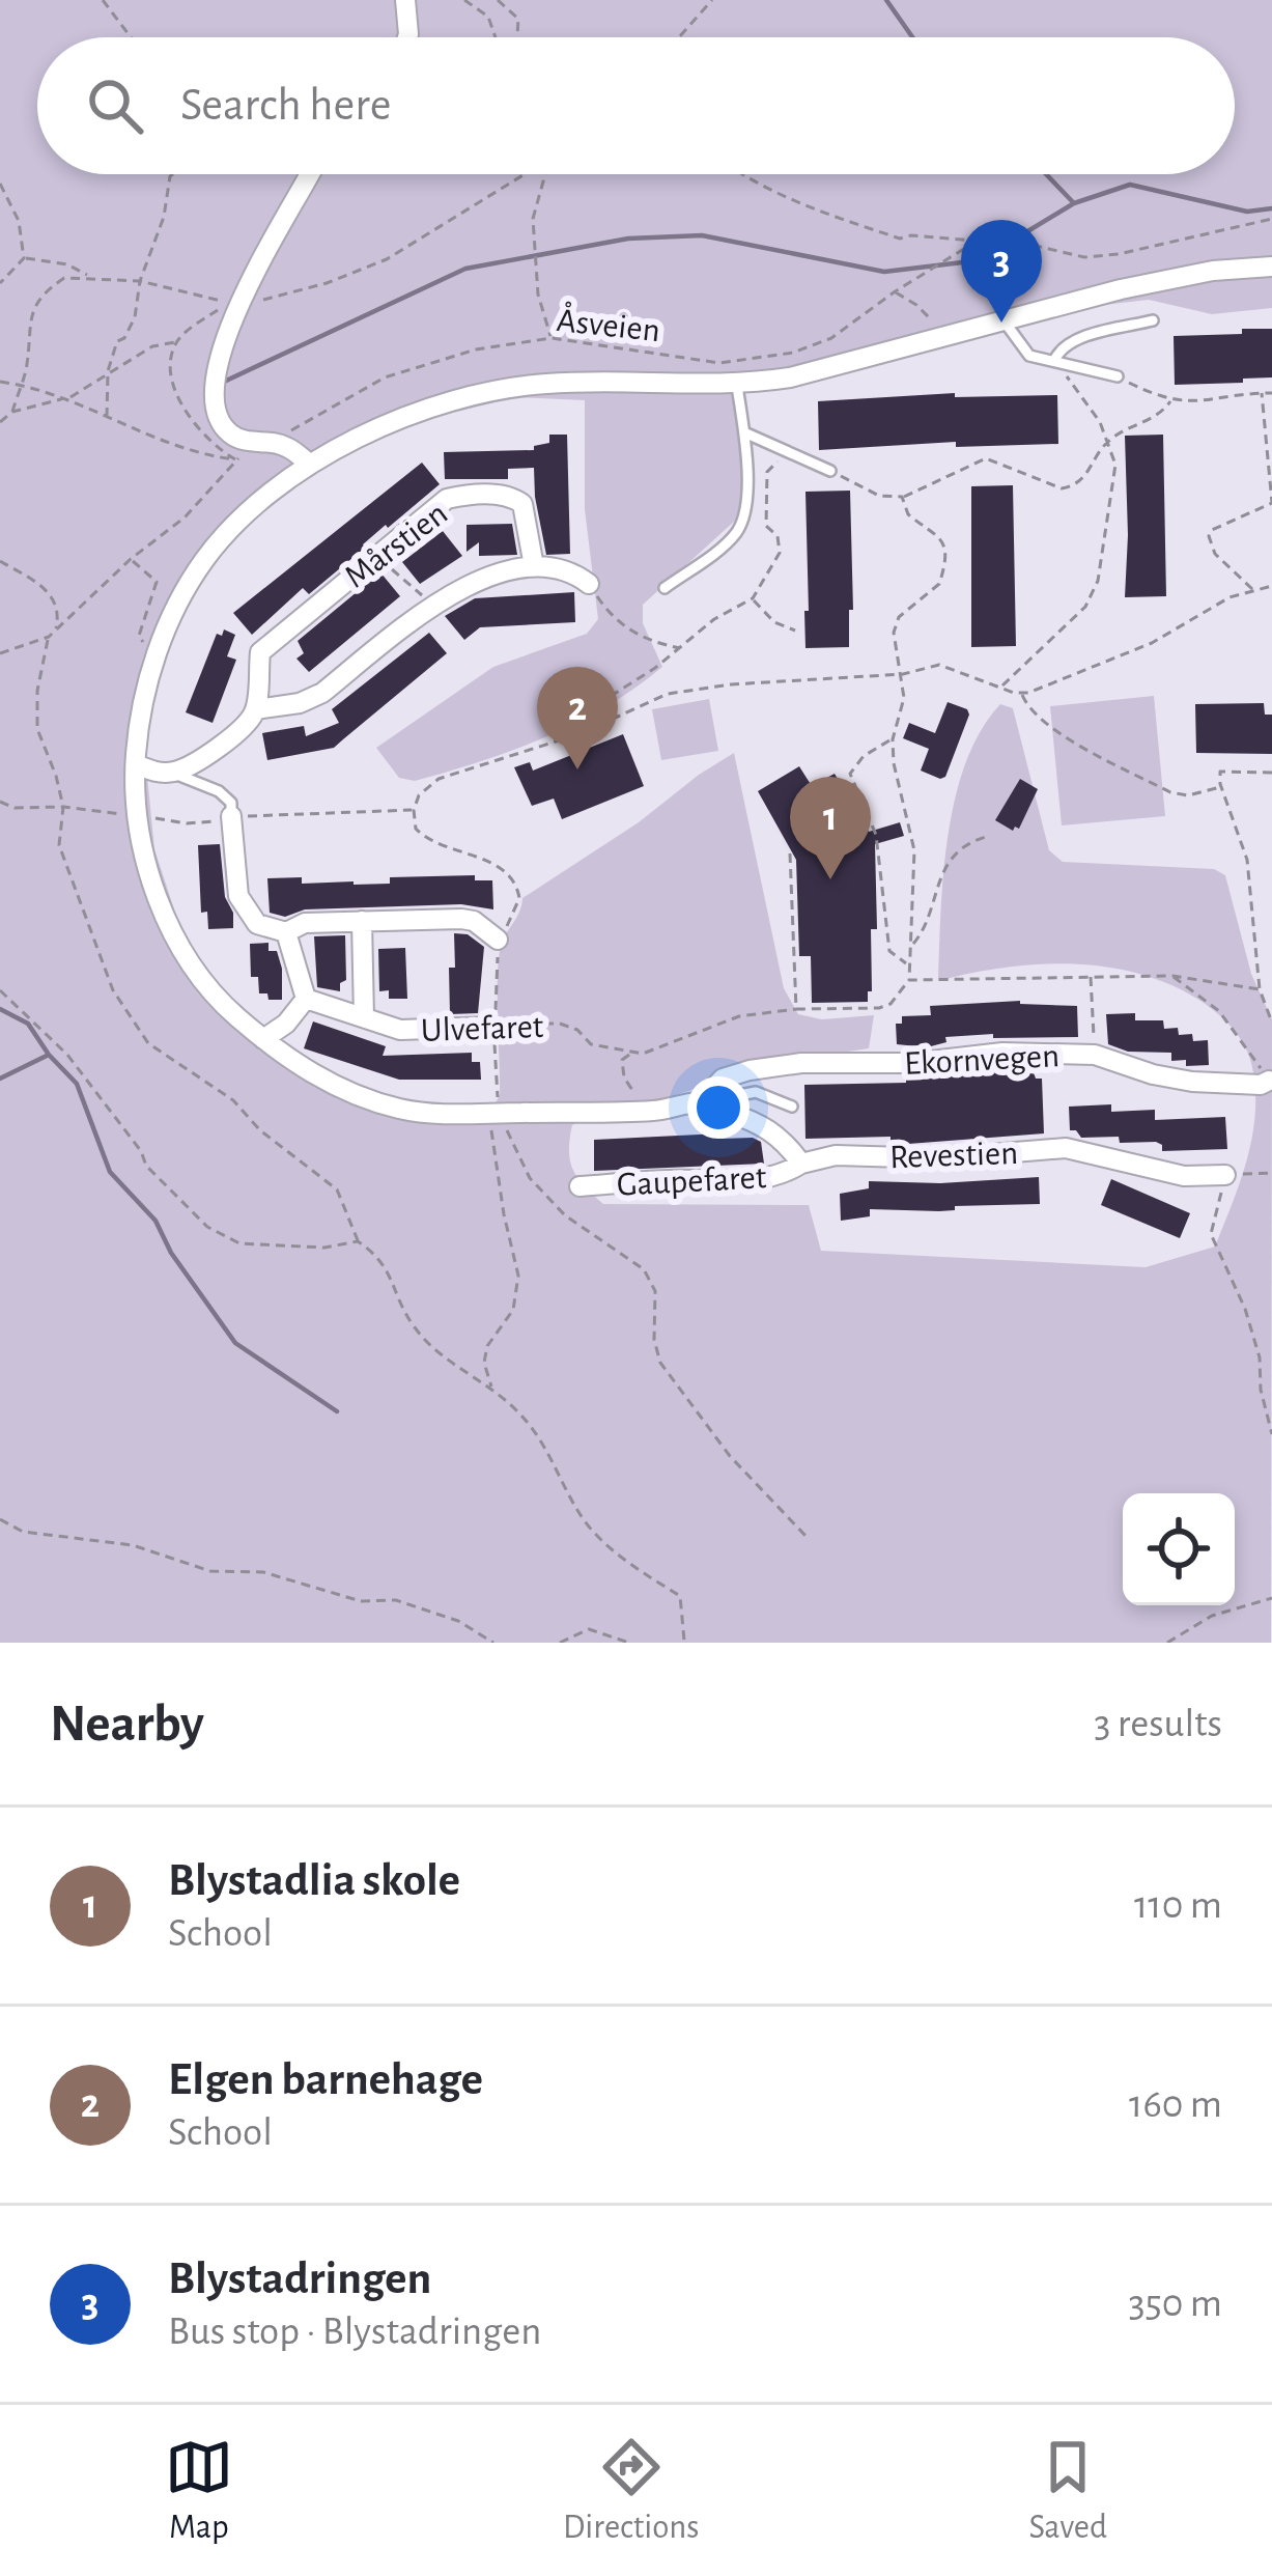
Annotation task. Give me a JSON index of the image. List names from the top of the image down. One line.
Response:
{"streets":{"street":["Mårstien","Ulvefaret","Ekornvegen","Revestien","Gaupefaret"],"path":["Åsveien"]},"crossings":[["Revestien","Gaupefaret"]],"page":{"search":"Search here","pins":["3","2","1"],"heading":["Nearby","3 results"],"list":[{"mark":"1","name":"Blystadlia skole","note":"School","value":"110 m"},{"mark":"2","name":"Elgen barnehage","note":"School","value":"160 m"},{"mark":"3","name":"Blystadringen","note":"Bus stop · Blystadringen","value":"350 m"}],"nav":["Map","Directions","Saved"]}}
